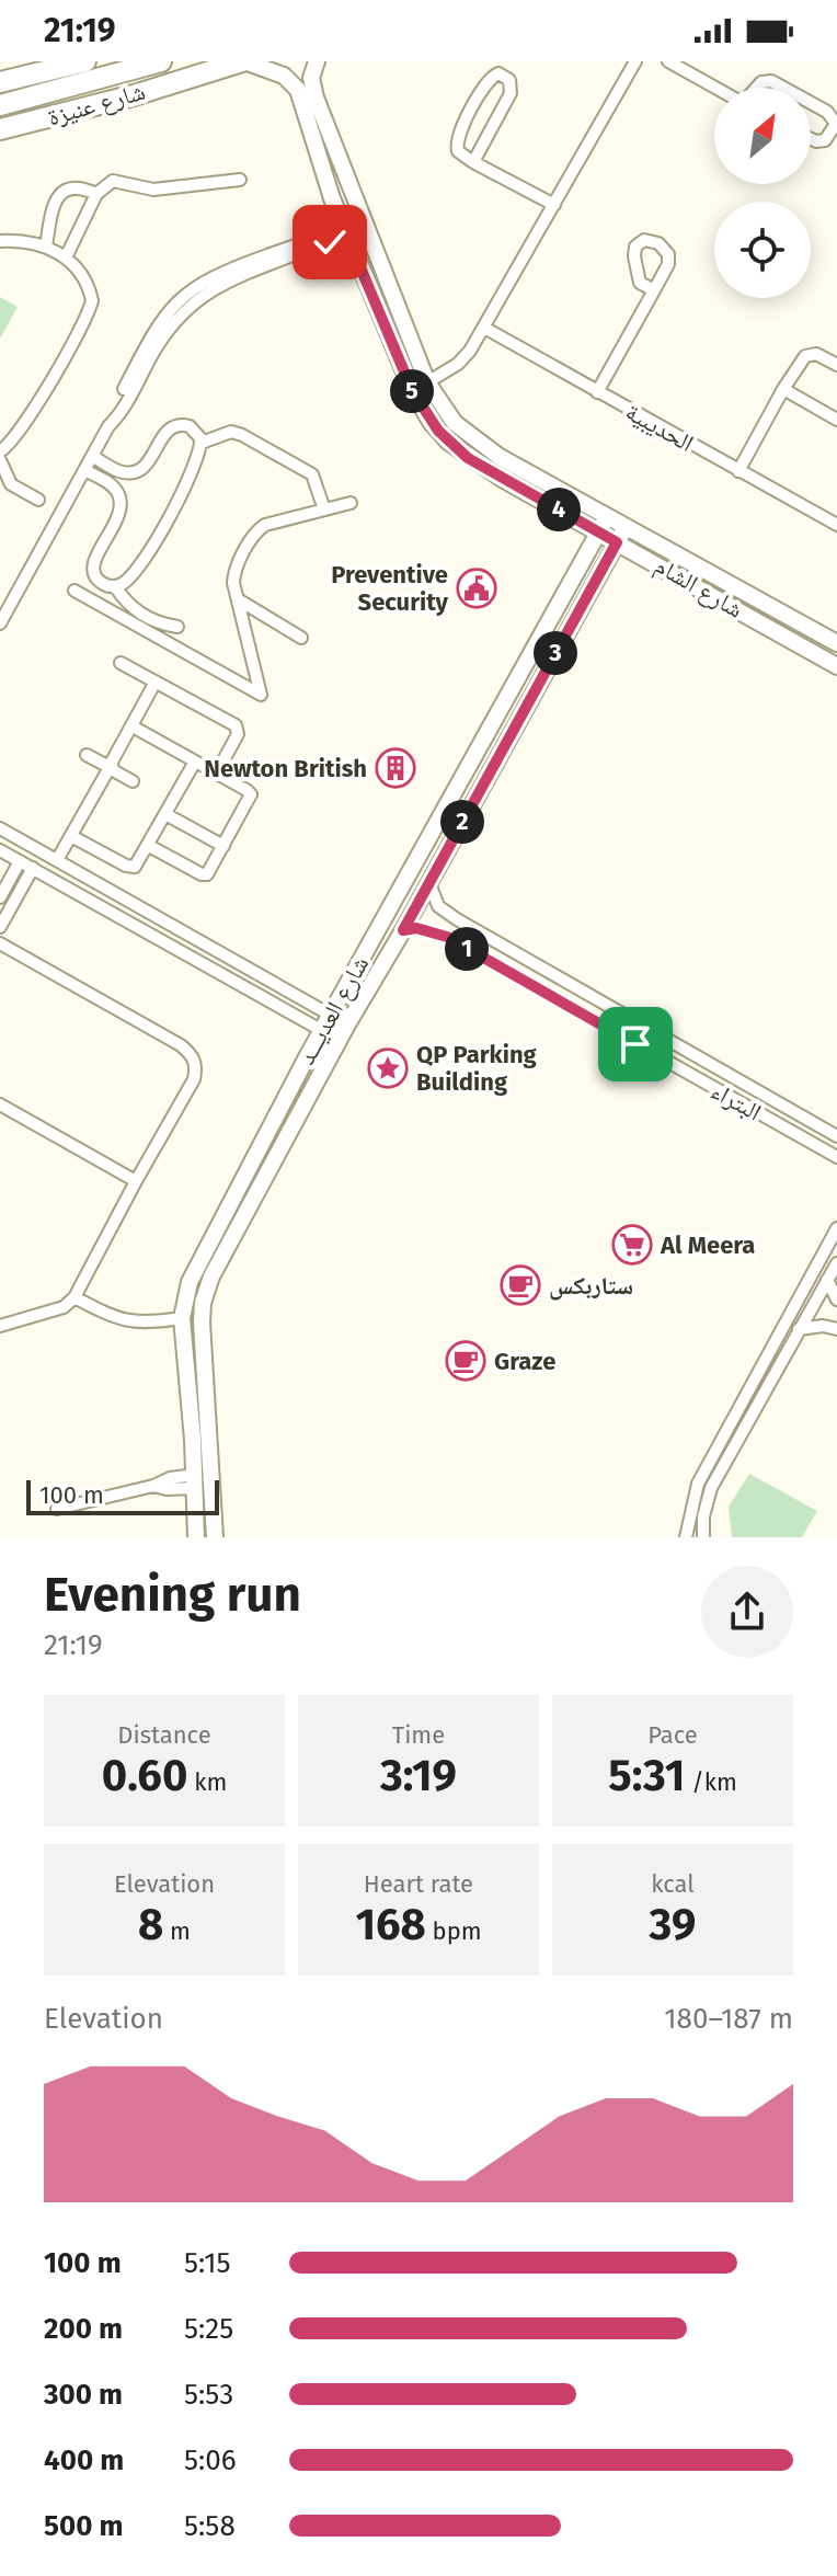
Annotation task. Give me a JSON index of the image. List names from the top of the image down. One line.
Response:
{"streets":{"highway":["شارع عنيزة"],"street":["الحديبية","شارع الشام","شارع العديـــد","البتراء"]},"crossings":[["شارع الشام","شارع العديـــد"],["شارع العديـــد","البتراء"]],"places":{"public building":["Preventive Security"],"building":["Newton British"],"place":["QP Parking Building"],"supermarket":["Al Meera"],"cafe":["ستاربكس","Graze"]},"scale_bar":"100 m","north":"top right","page":{"status":"21:19","pins":["5","4","3","2","1"],"scale":"100 m","heading":["Evening run","21:19"],"stats":[["Distance","0.60 km"],["Time","3:19"],["Pace","5:31 /km"],["Elevation","8 m"],["Heart rate","168 bpm"],["kcal","39"]],"chart":["Elevation","180–187 m"],"list":[{"name":"100 m","note":"5:15"},{"name":"200 m","note":"5:25"},{"name":"300 m","note":"5:53"},{"name":"400 m","note":"5:06"},{"name":"500 m","note":"5:58"}]}}
